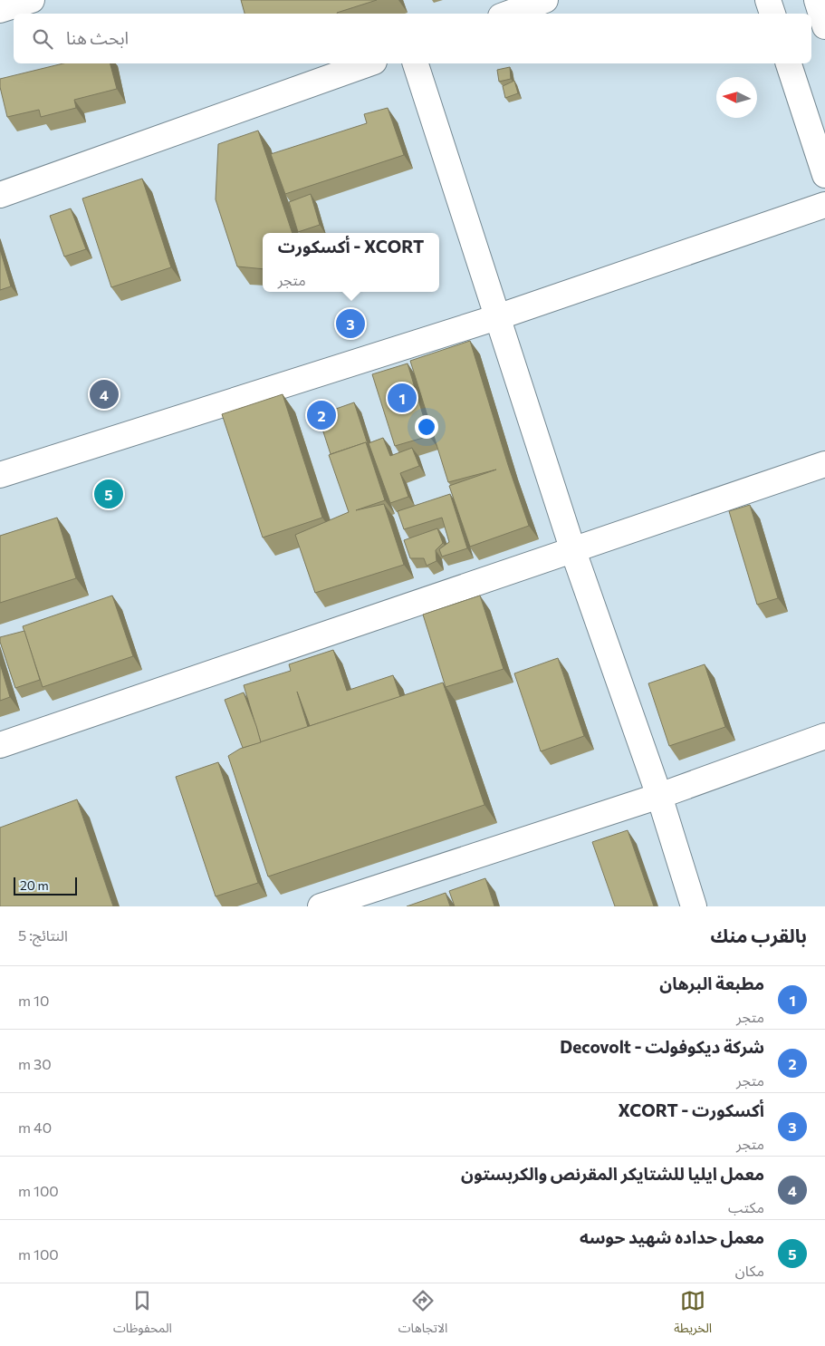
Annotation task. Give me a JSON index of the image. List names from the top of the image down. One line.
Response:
{"scale_bar":"20 m","north":"left","page":{"search":"ابحث هنا","popup":["أكسكورت - XCORT","متجر"],"pins":["3","4","1","2","5"],"scale":"20 m","heading":["بالقرب منك","النتائج: 5"],"list":[{"mark":"1","name":"مطبعة البرهان","note":"متجر","value":"10 m"},{"mark":"2","name":"شركة ديكوفولت - Decovolt","note":"متجر","value":"30 m"},{"mark":"3","name":"أكسكورت - XCORT","note":"متجر","value":"40 m"},{"mark":"4","name":"معمل ايليا للشتايكر المقرنص والكربستون","note":"مكتب","value":"100 m"},{"mark":"5","name":"معمل حداده شهيد حوسه","note":"مكان","value":"100 m"}],"nav":["الخريطة","الاتجاهات","المحفوظات"]}}
